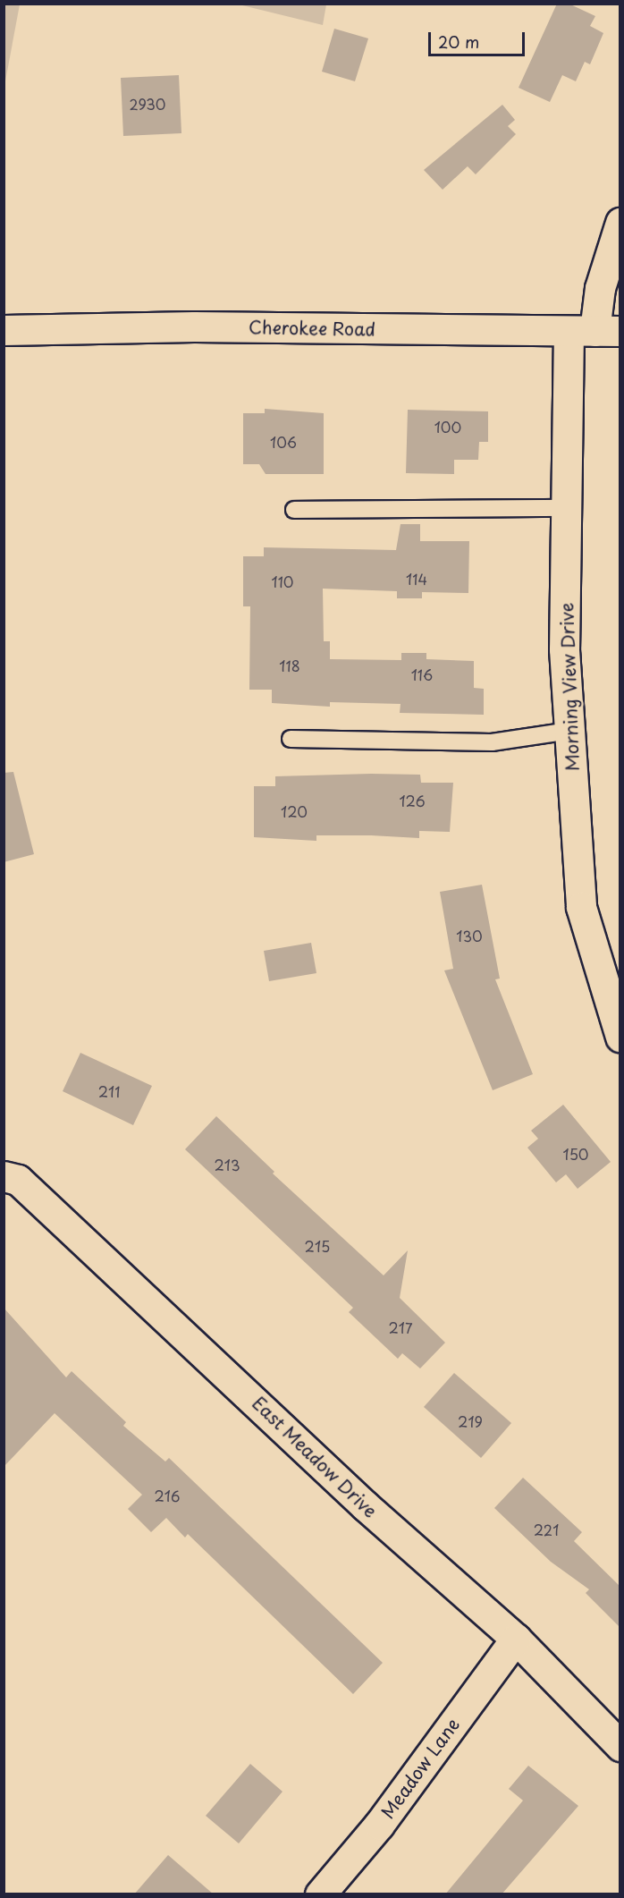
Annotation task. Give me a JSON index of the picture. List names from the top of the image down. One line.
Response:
{"streets":{"street":["Cherokee Road","Morning View Drive","East Meadow Drive","Meadow Lane"]},"crossings":[["Cherokee Road","Morning View Drive"],["East Meadow Drive","Meadow Lane"]],"house_numbers":["2930","100","106","114","110","118","116","126","120","130","211","150","213","215","217","219","216","221"],"scale_bar":"20 m"}
